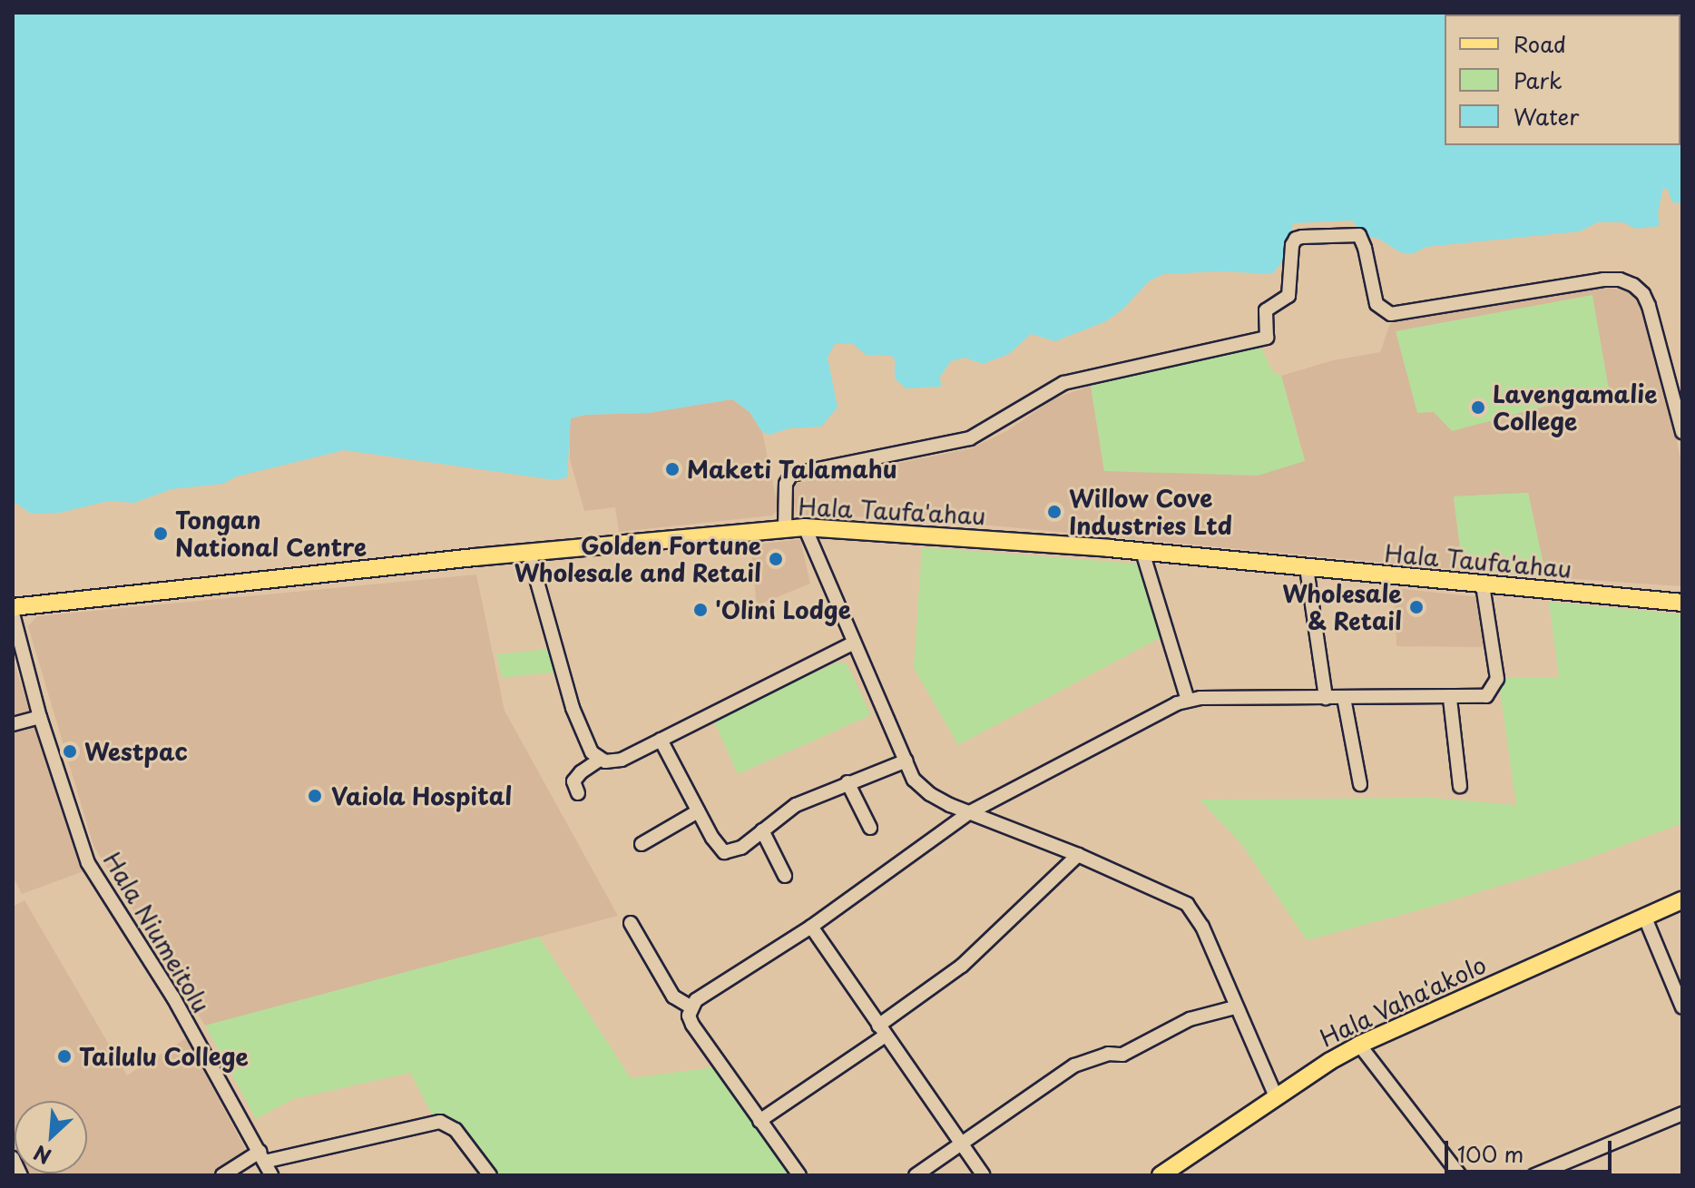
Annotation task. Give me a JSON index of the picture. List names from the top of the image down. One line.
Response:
{"streets":{"main road":["Hala Taufa'ahau","Hala Vaha'akolo"],"street":["Hala Niumeitolu"]},"places":["Lavengamalie College","Maketi Talamahu","Willow Cove Industries Ltd","Tongan National Centre","Golden Fortune Wholesale and Retail","Wholesale & Retail","'Olini Lodge","Westpac","Vaiola Hospital","Tailulu College"],"legend":["Road","Park","Water"],"scale_bar":"100 m","north":"bottom left"}
